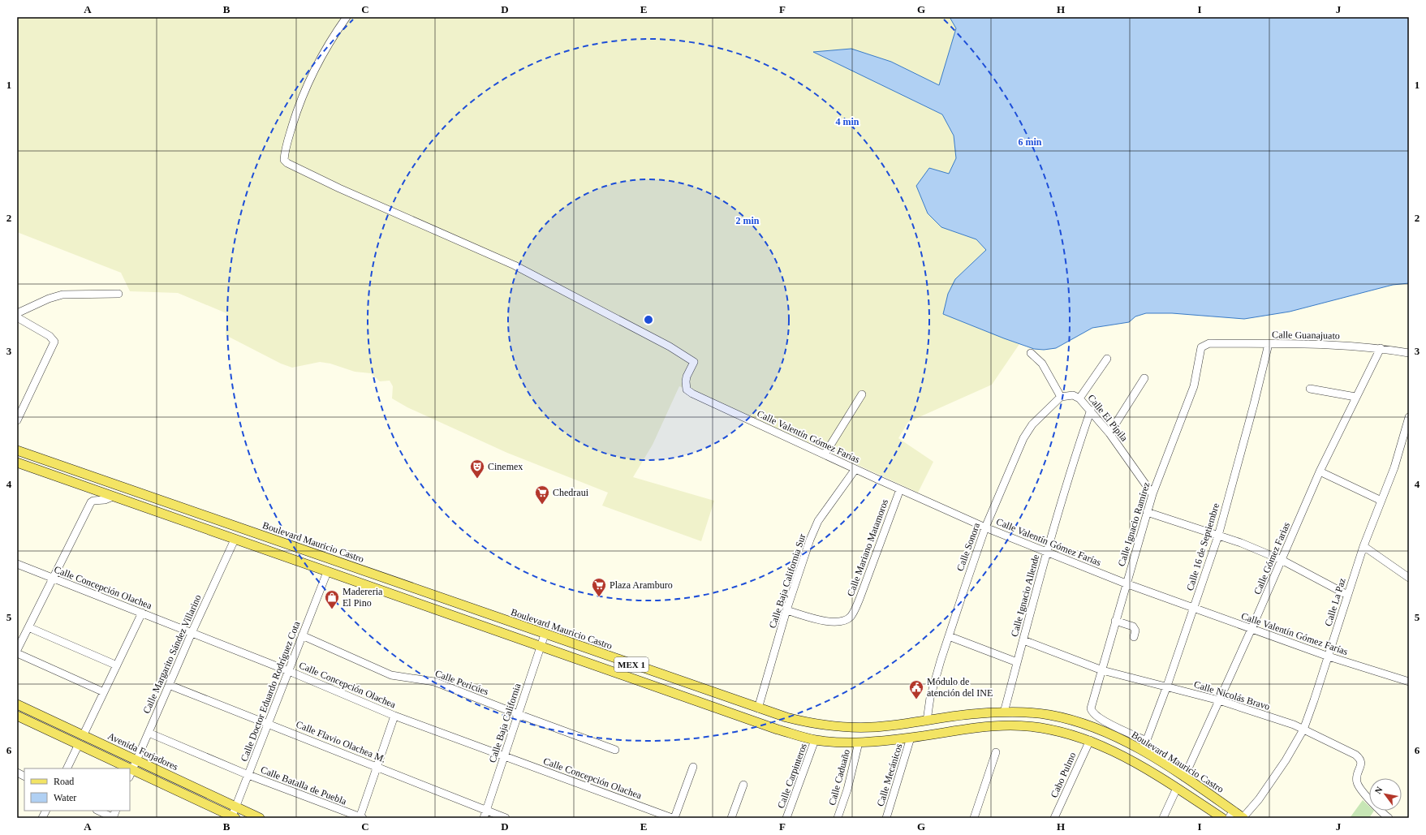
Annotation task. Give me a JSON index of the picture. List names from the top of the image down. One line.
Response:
{"streets":{"main road":["Boulevard Mauricio Castro","MEX 1","Avenida Forjadores"],"street":["Calle Guanajuato","Calle El Pípila","Calle Valentín Gómez Farías","Calle Ignacio Ramírez","Calle Sonora","Calle 16 de Septiembre","Calle Mariano Matamoros","Calle Gómez Farias","Calle Baja California Sur","Calle Concepción Olachea","Calle Ignacio Allende","Calle La Paz","Calle Margarito Sández Villarino","Calle Pericúes","Calle Doctor Eduardo Rodríguez Cota","Calle Nicolás Bravo","Calle Baja California","Calle Flavio Olachea M.","Calle Mecánicos","Cabo Pulmo","Calle Carpinteros","Calle Caduaño","Calle Batalla de Puebla"]},"crossings":[["Calle Guanajuato","Calle Ignacio Ramírez"],["Calle Guanajuato","Calle 16 de Septiembre"],["Calle Guanajuato","Calle Gómez Farias"],["Calle El Pípila","Calle Ignacio Ramírez"],["Calle El Pípila","Calle Sonora"],["Calle El Pípila","Calle Ignacio Allende"],["Calle Valentín Gómez Farías","Calle Ignacio Ramírez"],["Calle Valentín Gómez Farías","Calle Sonora"],["Calle Valentín Gómez Farías","Calle 16 de Septiembre"],["Calle Valentín Gómez Farías","Calle Mariano Matamoros"],["Calle Valentín Gómez Farías","Calle Gómez Farias"],["Calle Valentín Gómez Farías","Calle Baja California Sur"],["Calle Valentín Gómez Farías","Calle Ignacio Allende"],["Calle Valentín Gómez Farías","Calle La Paz"],["Calle Ignacio Ramírez","Calle 16 de Septiembre"],["Calle Ignacio Ramírez","Calle Nicolás Bravo"],["Boulevard Mauricio Castro","Calle Sonora"],["Boulevard Mauricio Castro","Calle 16 de Septiembre"],["Boulevard Mauricio Castro","Calle Gómez Farias"],["Boulevard Mauricio Castro","Calle Baja California Sur"],["Boulevard Mauricio Castro","Calle Ignacio Allende"],["Boulevard Mauricio Castro","Calle La Paz"],["Boulevard Mauricio Castro","Calle Baja California"],["Calle 16 de Septiembre","Calle Nicolás Bravo"],["Calle Mariano Matamoros","Calle Baja California Sur"],["Calle Gómez Farias","Calle Nicolás Bravo"],["Calle Concepción Olachea","Calle Margarito Sández Villarino"],["Calle Concepción Olachea","Calle Doctor Eduardo Rodríguez Cota"],["Calle Concepción Olachea","Calle Baja California"],["Calle Ignacio Allende","Calle Nicolás Bravo"],["Calle La Paz","Calle Nicolás Bravo"],["Calle Margarito Sández Villarino","MEX 1"],["Calle Margarito Sández Villarino","Calle Flavio Olachea M."],["Calle Margarito Sández Villarino","Avenida Forjadores"],["Calle Margarito Sández Villarino","Calle Batalla de Puebla"],["MEX 1","Calle Doctor Eduardo Rodríguez Cota"],["MEX 1","Calle Baja California"],["MEX 1","Calle Mecánicos"],["MEX 1","Cabo Pulmo"],["MEX 1","Calle Carpinteros"],["MEX 1","Calle Caduaño"],["Calle Pericúes","Calle Doctor Eduardo Rodríguez Cota"],["Calle Pericúes","Calle Baja California"],["Calle Doctor Eduardo Rodríguez Cota","Calle Flavio Olachea M."],["Calle Doctor Eduardo Rodríguez Cota","Avenida Forjadores"],["Calle Doctor Eduardo Rodríguez Cota","Calle Batalla de Puebla"],["Calle Baja California","Calle Flavio Olachea M."]],"places":{"theatre":["Cinemex"],"supermarket":["Chedraui","Plaza Aramburo"],"shop":["Madereria El Pino"],"public building":["Módulo de atención del INE"]},"legend":["Road","Water"],"north":"top left","grid":{"columns":["A","B","C","D","E","F","G","H","I","J"],"rows":["1","2","3","4","5","6"]},"rings":["4 min","6 min","2 min"]}
